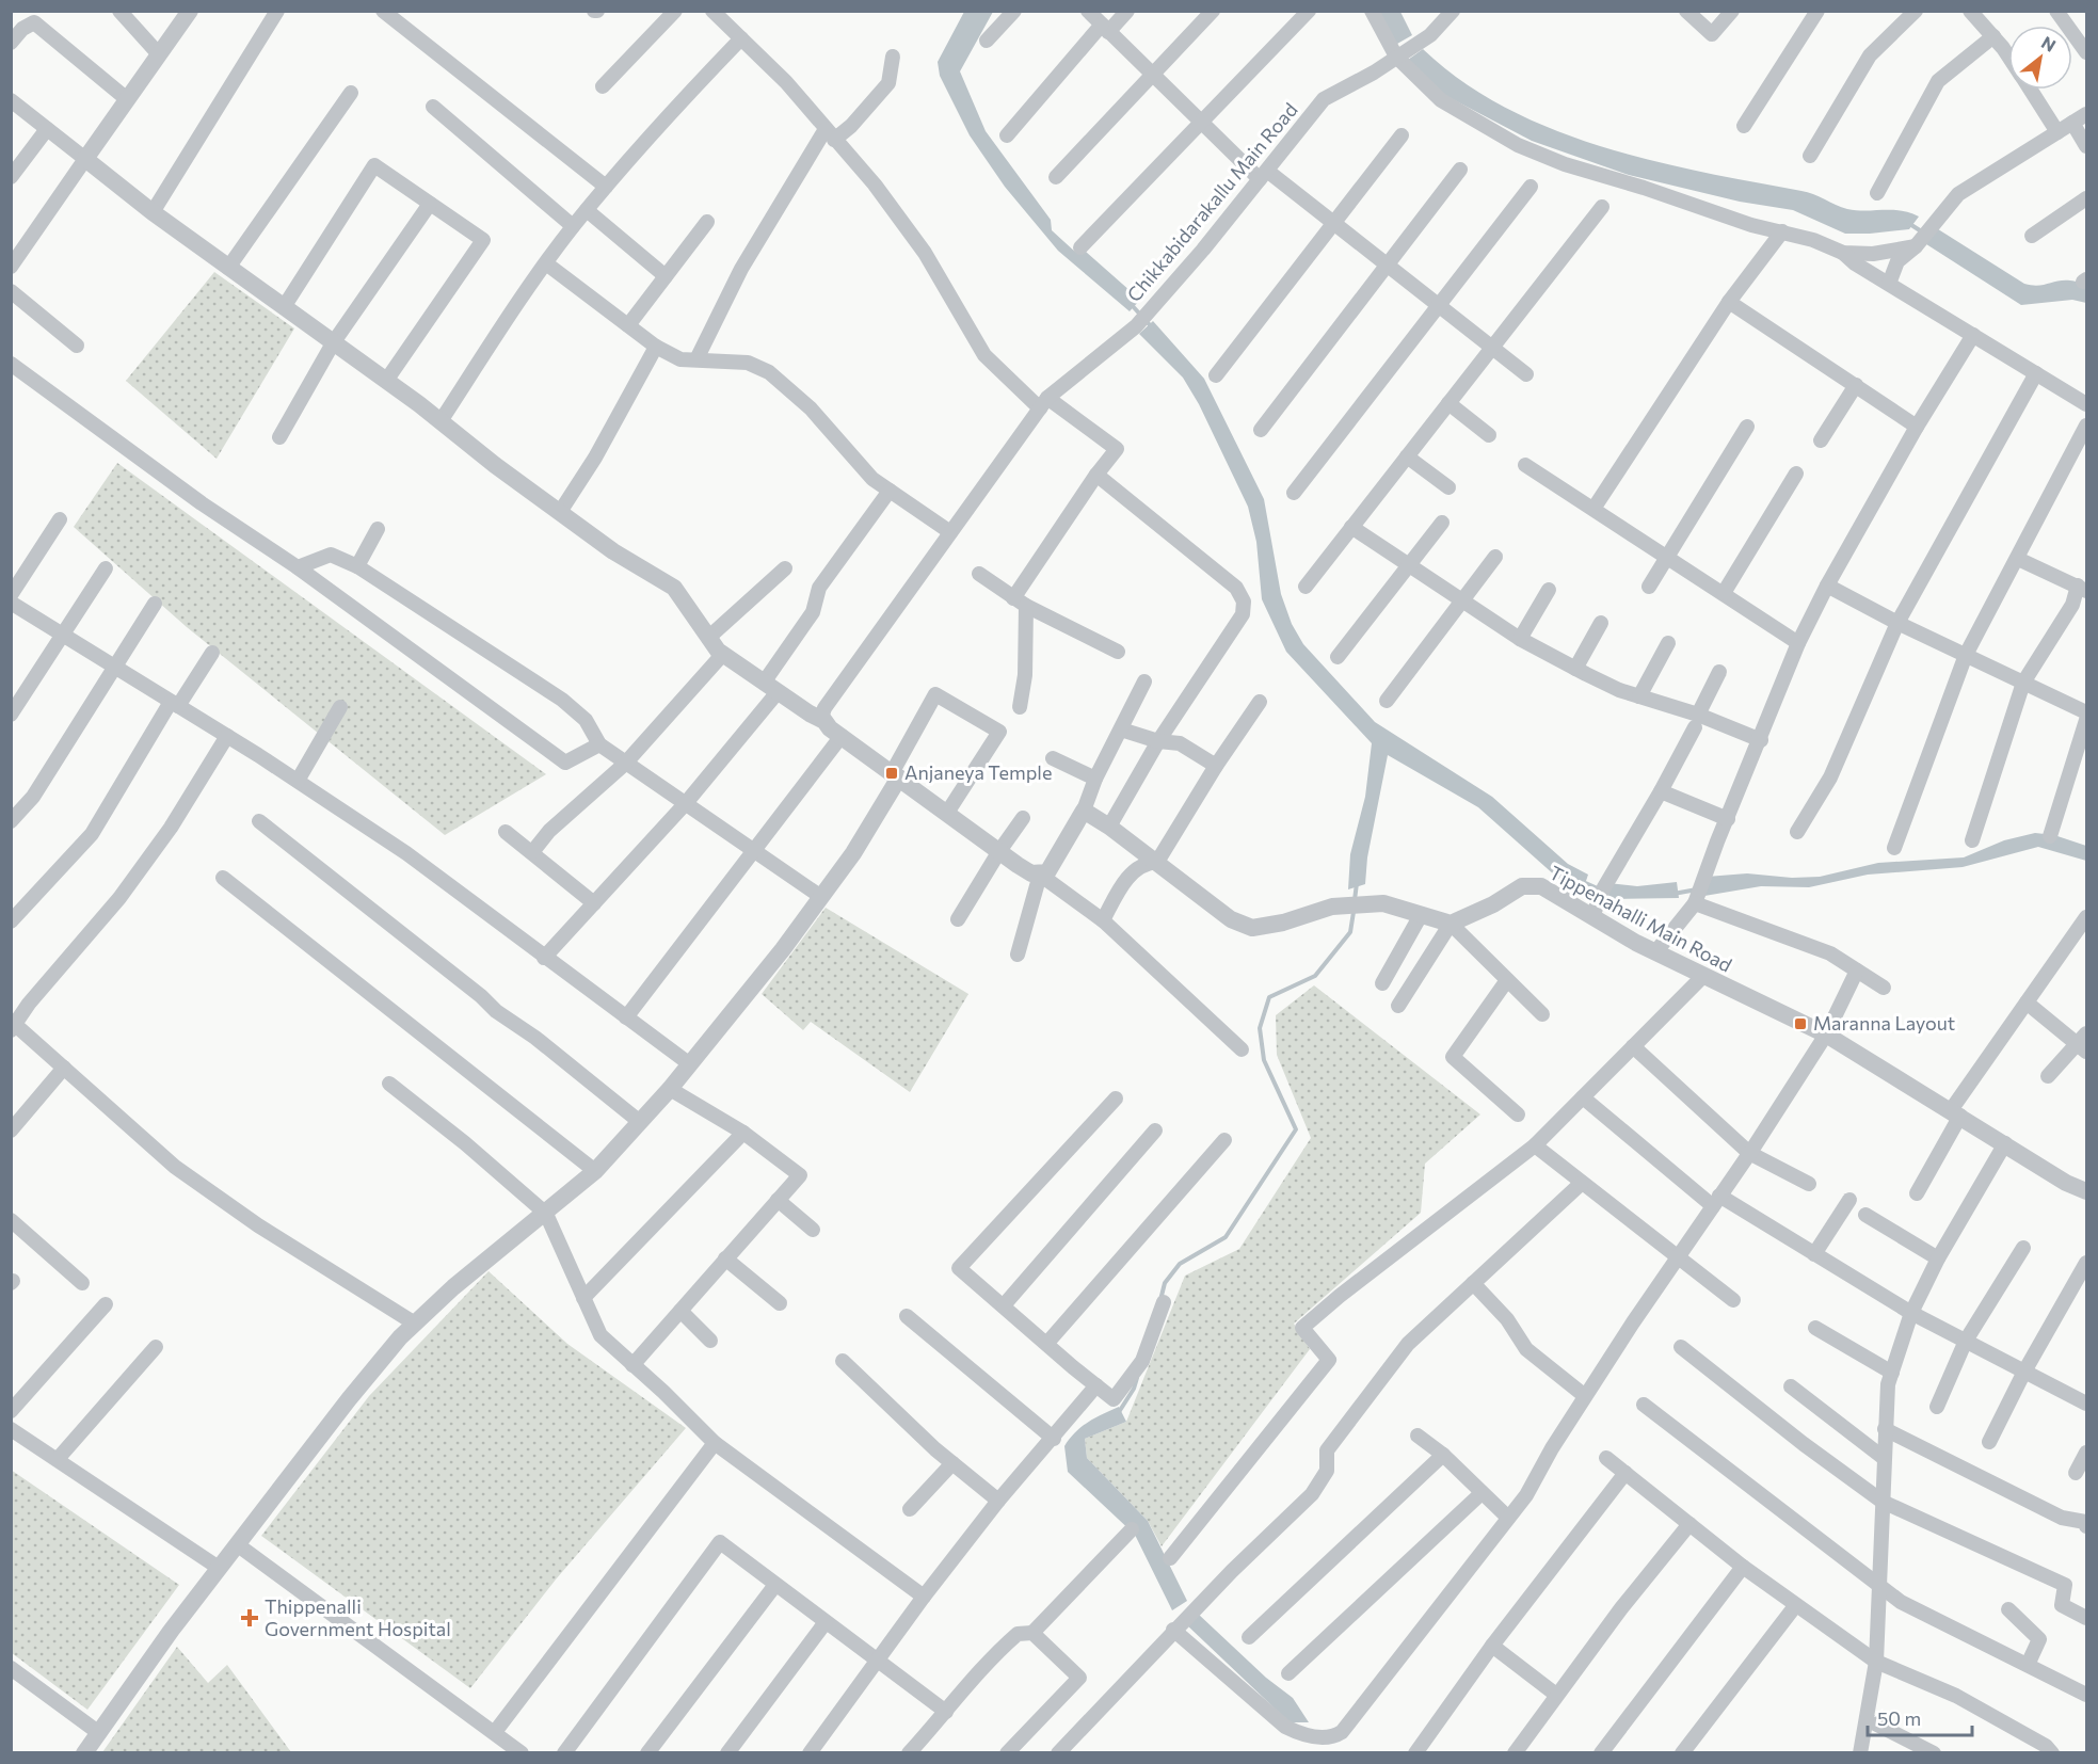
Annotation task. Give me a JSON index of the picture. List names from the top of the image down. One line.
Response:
{"streets":{"street":["Chikkabidarakallu Main Road","Tippenahalli Main Road"]},"places":{"transit":["Anjaneya Temple","Maranna Layout"],"health":["Thippenalli Government Hospital"]},"scale_bar":"50 m","north":"top right"}
